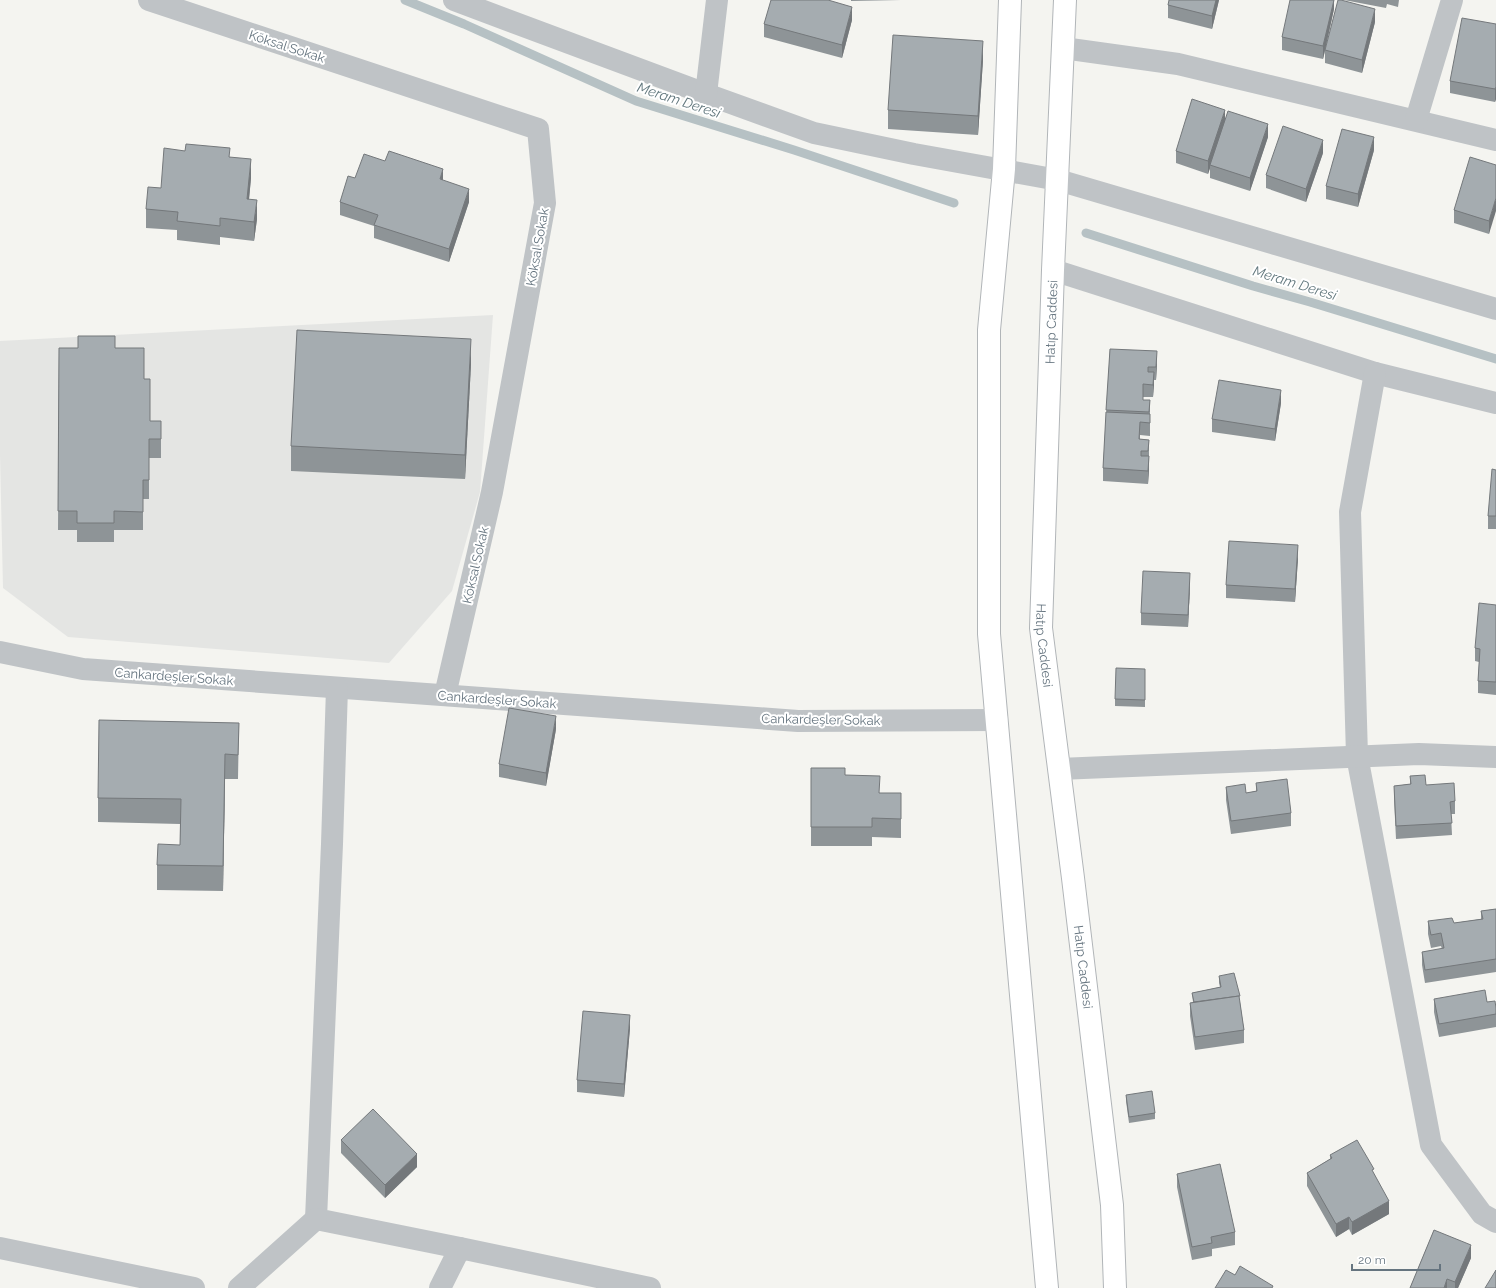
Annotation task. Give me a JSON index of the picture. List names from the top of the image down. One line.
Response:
{"streets":{"main road":["Hatıp Caddesi"],"street":["Köksal Sokak","Cankardeşler Sokak"]},"crossings":[["Köksal Sokak","Cankardeşler Sokak"]],"water":["Meram Deresi"],"scale_bar":"20 m"}
